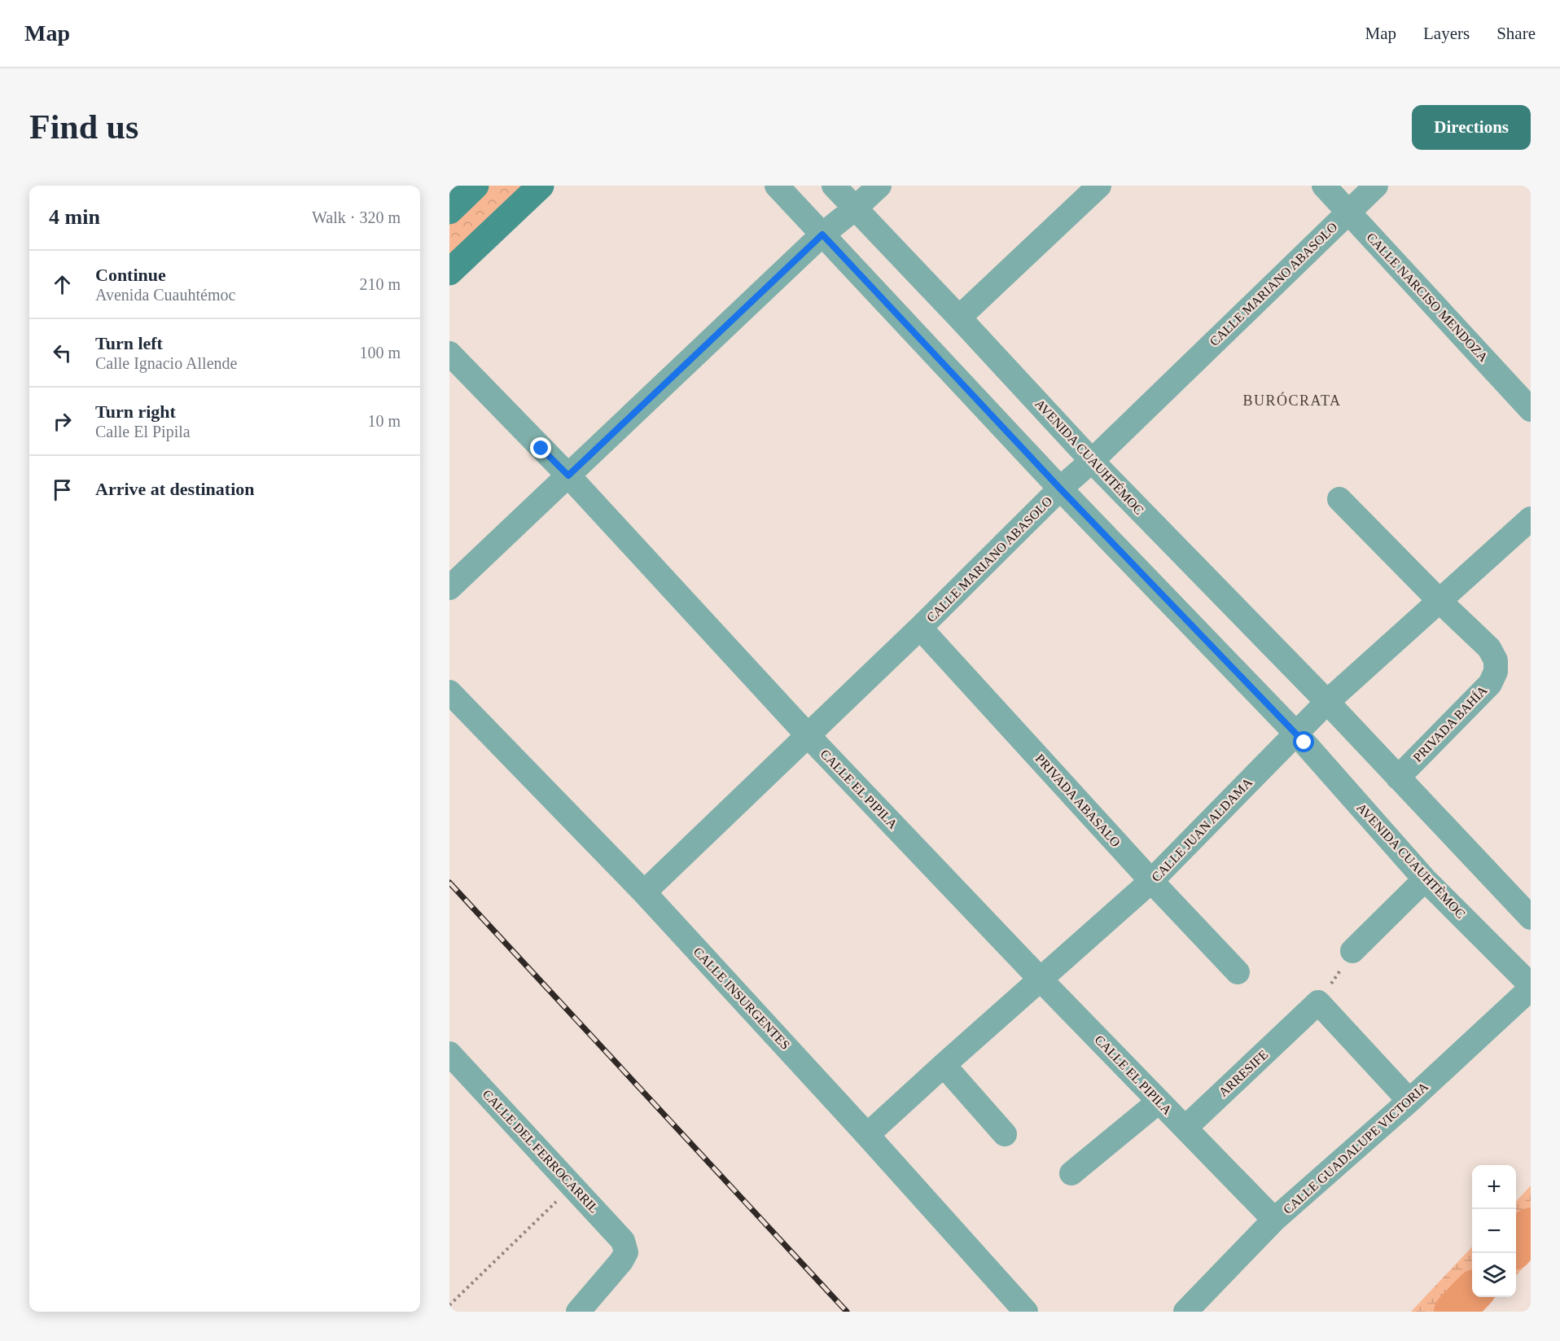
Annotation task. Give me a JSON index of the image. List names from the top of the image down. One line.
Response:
{"streets":{"street":["CALLE MARIANO ABASOLO","CALLE NARCISO MENDOZA","AVENIDA CUAUHTÉMOC","PRIVADA BAHÍA","CALLE EL PIPILA","PRIVADA ABASALO","CALLE JUAN ALDAMA","AVENIDA CUAUHTÈMOC","CALLE INSURGENTES","ARRESIFE","CALLE GUADALUPE VICTORIA","CALLE DEL FERROCARRIL"]},"crossings":[["CALLE MARIANO ABASOLO","CALLE NARCISO MENDOZA"],["CALLE MARIANO ABASOLO","AVENIDA CUAUHTÉMOC"],["CALLE MARIANO ABASOLO","CALLE EL PIPILA"],["CALLE MARIANO ABASOLO","PRIVADA ABASALO"],["CALLE MARIANO ABASOLO","CALLE INSURGENTES"],["AVENIDA CUAUHTÉMOC","CALLE JUAN ALDAMA"],["PRIVADA BAHÍA","CALLE JUAN ALDAMA"],["CALLE EL PIPILA","CALLE JUAN ALDAMA"],["CALLE EL PIPILA","ARRESIFE"],["CALLE EL PIPILA","CALLE GUADALUPE VICTORIA"],["PRIVADA ABASALO","CALLE JUAN ALDAMA"],["CALLE JUAN ALDAMA","AVENIDA CUAUHTÈMOC"],["CALLE JUAN ALDAMA","CALLE INSURGENTES"],["AVENIDA CUAUHTÈMOC","CALLE GUADALUPE VICTORIA"]],"districts":["BURÓCRATA"],"page":{"header":"Map","nav":["Map","Layers","Share"],"buttons":"Directions","title":"Find us","heading":["4 min","Walk · 320 m"],"list":[["Continue","Avenida Cuauhtémoc","210 m"],["Turn left","Calle Ignacio Allende","100 m"],["Turn right","Calle El Pipila","10 m"],"Arrive at destination"],"map_buttons":["+","−"]}}
